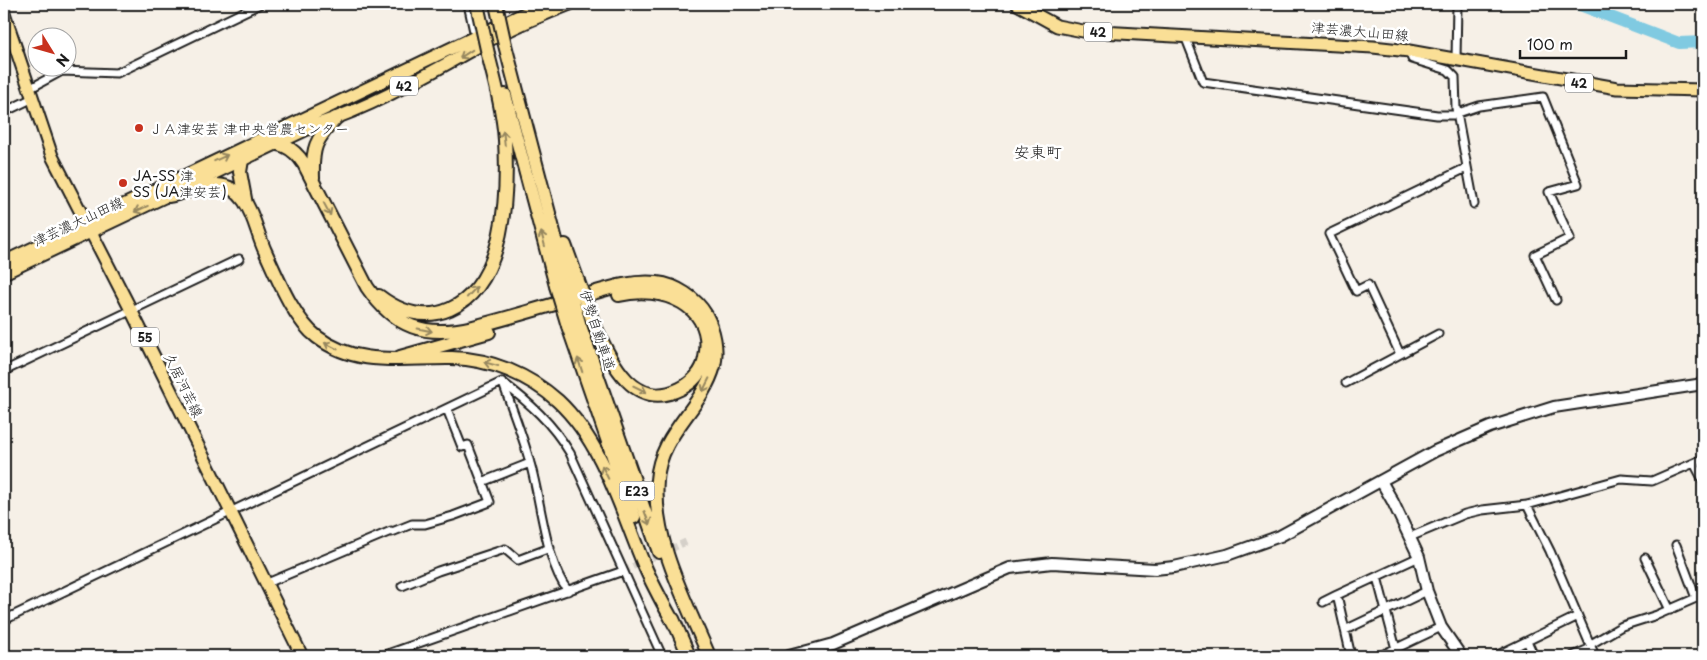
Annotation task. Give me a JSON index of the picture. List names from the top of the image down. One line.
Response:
{"streets":{"highway":["伊勢自動車道","E23"],"main road":["津芸濃大山田線","42","55","久居河芸線"]},"crossings":[["津芸濃大山田線","久居河芸線"]],"districts":["安東町"],"places":["ＪＡ津安芸 津中央営農センター","JA-SS 津 SS (JA津安芸)"],"scale_bar":"100 m","north":"bottom right"}
